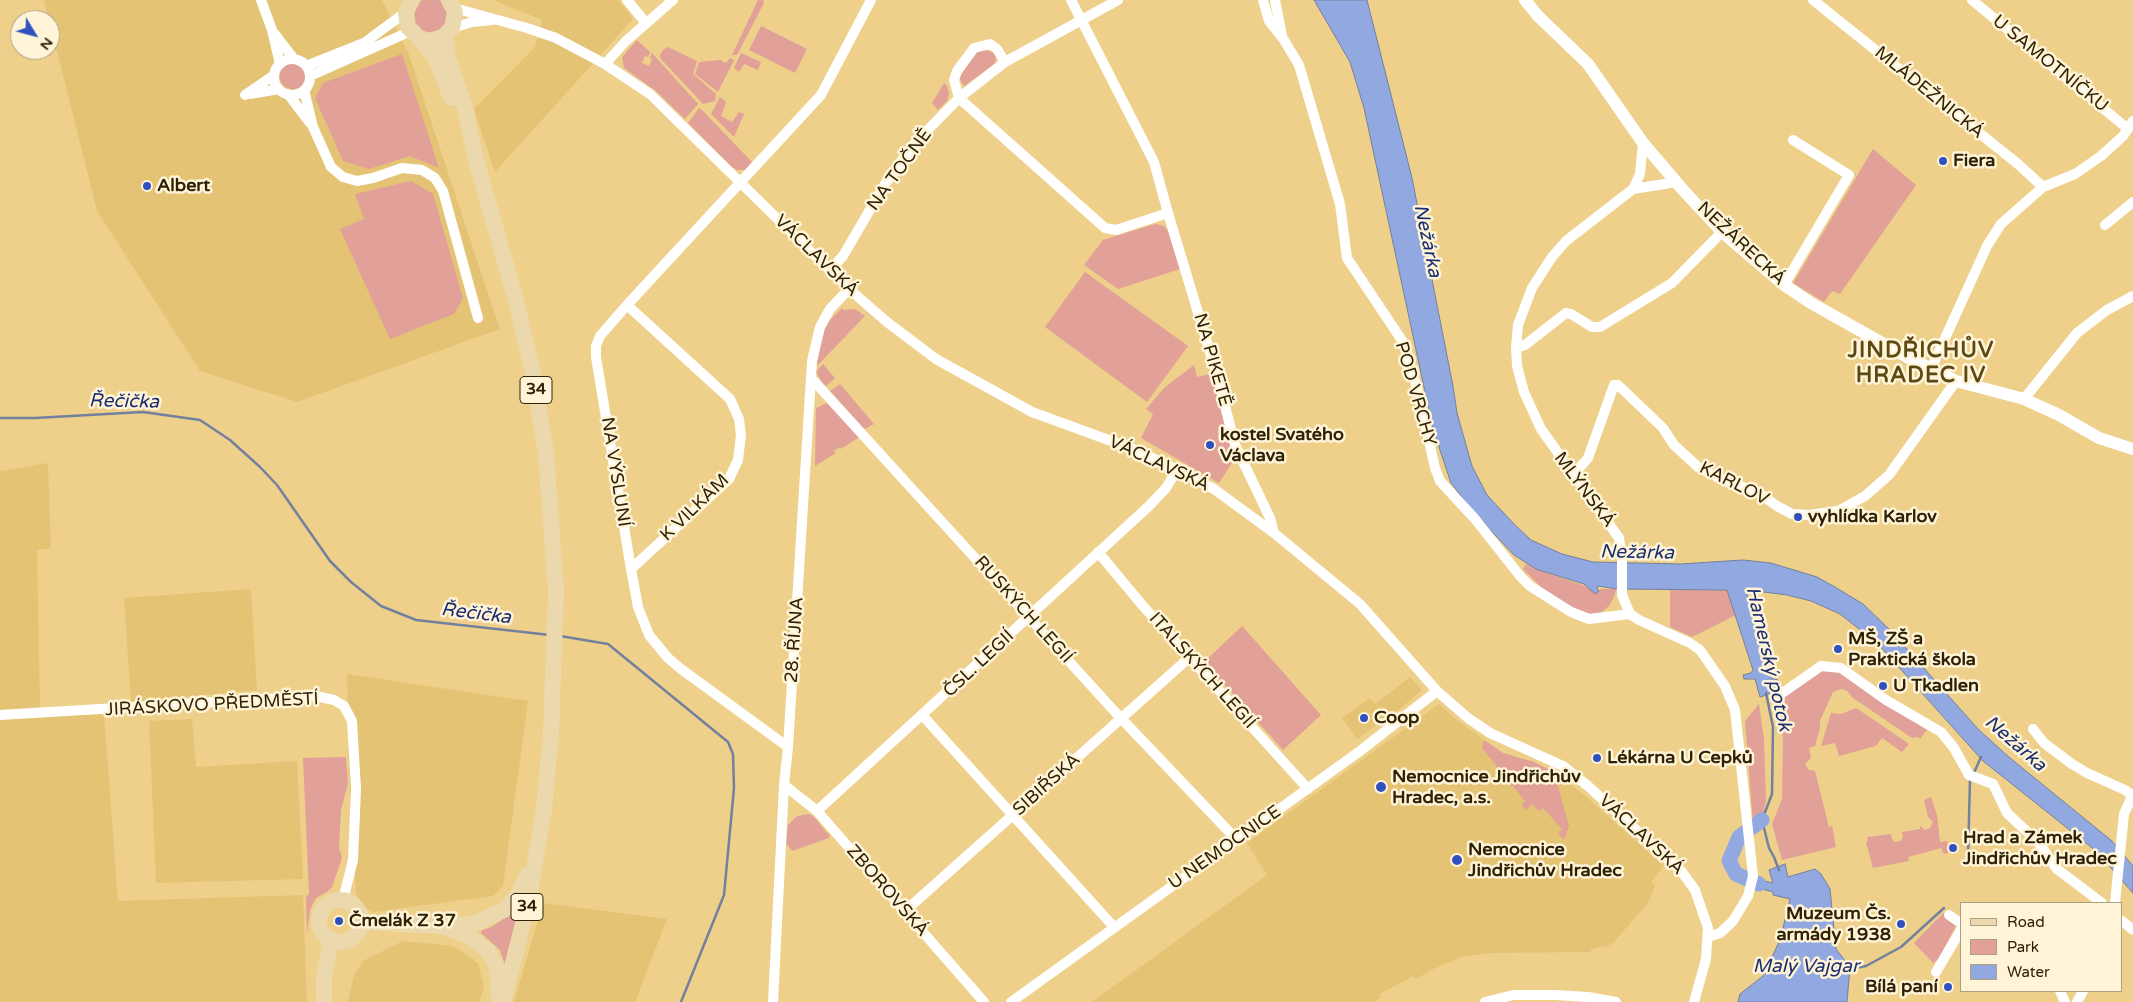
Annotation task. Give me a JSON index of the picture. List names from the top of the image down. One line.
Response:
{"streets":{"main road":["34"],"street":["U SAMOTNÍČKU","MLÁDEŽNICKÁ","NA TOČNĚ","NEŽÁRECKÁ","VÁCLAVSKÁ","NA PIKETĚ","POD VRCHY","NA VÝSLUNÍ","KARLOV","MLÝNSKÁ","K VILKÁM","RUSKÝCH LEGIÍ","28. ŘÍJNA","ČSL. LEGIÍ","ITALSKÝCH LEGIÍ","JIRÁSKOVO PŘEDMĚSTÍ","SIBIŘSKÁ","U NEMOCNICE","ZBOROVSKÁ"]},"crossings":[["NA TOČNĚ","VÁCLAVSKÁ"],["NEŽÁRECKÁ","KARLOV"],["VÁCLAVSKÁ","NA PIKETĚ"],["VÁCLAVSKÁ","34"],["VÁCLAVSKÁ","NA VÝSLUNÍ"],["VÁCLAVSKÁ","28. ŘÍJNA"],["VÁCLAVSKÁ","ČSL. LEGIÍ"],["VÁCLAVSKÁ","U NEMOCNICE"],["POD VRCHY","MLÝNSKÁ"],["NA VÝSLUNÍ","K VILKÁM"],["NA VÝSLUNÍ","28. ŘÍJNA"],["KARLOV","MLÝNSKÁ"],["RUSKÝCH LEGIÍ","28. ŘÍJNA"],["RUSKÝCH LEGIÍ","ČSL. LEGIÍ"],["RUSKÝCH LEGIÍ","SIBIŘSKÁ"],["RUSKÝCH LEGIÍ","U NEMOCNICE"],["28. ŘÍJNA","ZBOROVSKÁ"],["ČSL. LEGIÍ","ITALSKÝCH LEGIÍ"],["ČSL. LEGIÍ","ZBOROVSKÁ"],["ITALSKÝCH LEGIÍ","SIBIŘSKÁ"],["ITALSKÝCH LEGIÍ","U NEMOCNICE"],["SIBIŘSKÁ","ZBOROVSKÁ"]],"districts":["JINDŘICHŮV HRADEC IV"],"water":["Nežárka","Řečička","Hamerský potok","Malý Vajgar"],"places":["Fiera","Albert","kostel Svatého Václava","vyhlídka Karlov","MŠ, ZŠ a Praktická škola","U Tkadlen","Coop","Lékárna U Cepků","Nemocnice Jindřichův Hradec, a.s.","Hrad a Zámek Jindřichův Hradec","Nemocnice Jindřichův Hradec","Čmelák Z 37","Muzeum Čs. armády 1938","Bílá paní"],"legend":["Road","Park","Water"],"north":"bottom right"}
